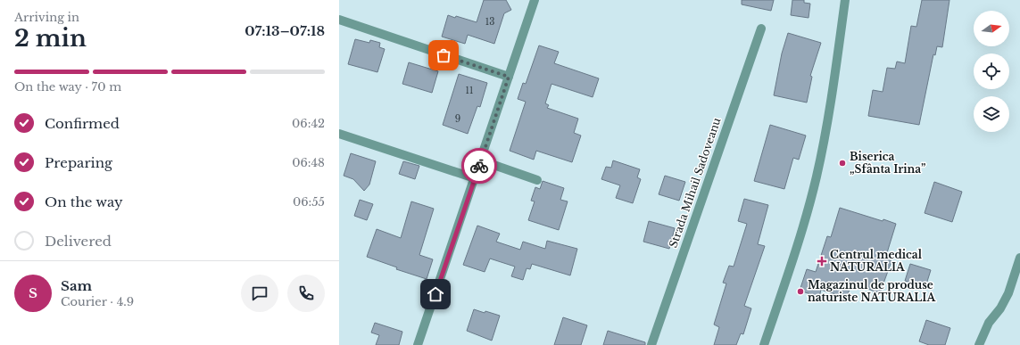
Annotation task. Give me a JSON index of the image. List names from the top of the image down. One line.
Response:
{"streets":{"street":["Strada Mihail Sadoveanu"]},"places":{"other":["Biserica „Sfânta Irina”","Magazinul de produse naturiste NATURALIA"],"health":["Centrul medical NATURALIA"]},"house_numbers":["13","11","9"],"north":"right","page":{"heading":["2 min","Arriving in","07:13–07:18"],"panel":["Sam","Courier · 4.9"],"bar":"On the way · 70 m","list":[["Confirmed","06:42"],["Preparing","06:48"],["On the way","06:55"],"Delivered"],"round":"S"}}
